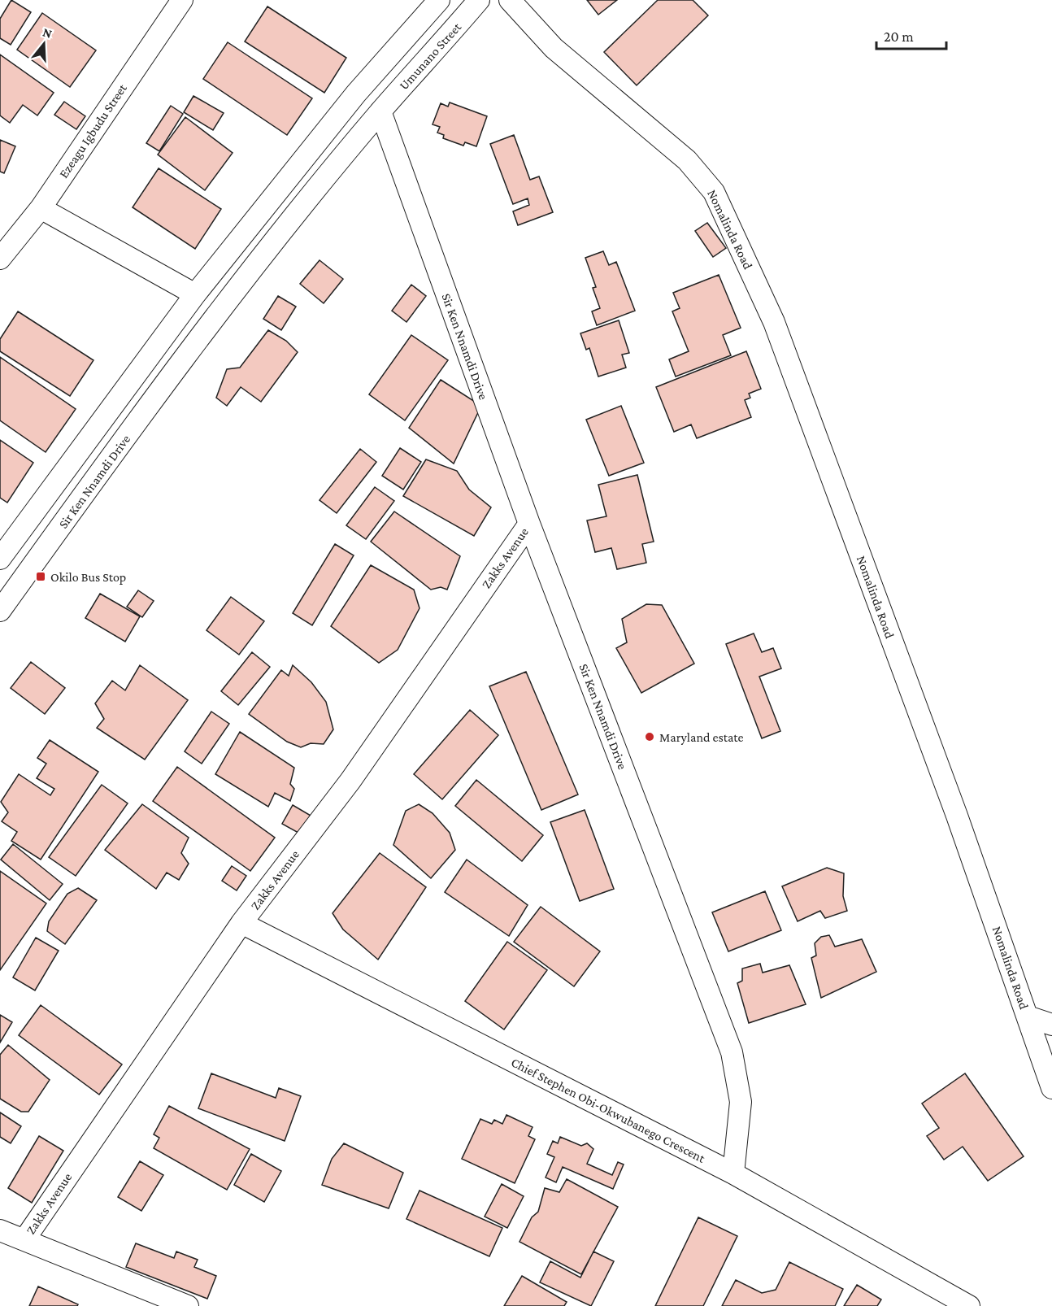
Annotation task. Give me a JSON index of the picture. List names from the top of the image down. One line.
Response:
{"streets":{"street":["Umunano Street","Ezeagu Igbudu Street","Nomalinda Road","Sir Ken Nnamdi Drive","Zakks Avenue","Chief Stephen Obi-Okwubanego Crescent"]},"crossings":[["Umunano Street","Sir Ken Nnamdi Drive"],["Sir Ken Nnamdi Drive","Zakks Avenue"],["Sir Ken Nnamdi Drive","Chief Stephen Obi-Okwubanego Crescent"],["Zakks Avenue","Chief Stephen Obi-Okwubanego Crescent"]],"places":{"transit":["Okilo Bus Stop"],"other":["Maryland estate"]},"scale_bar":"20 m","north":"top"}
